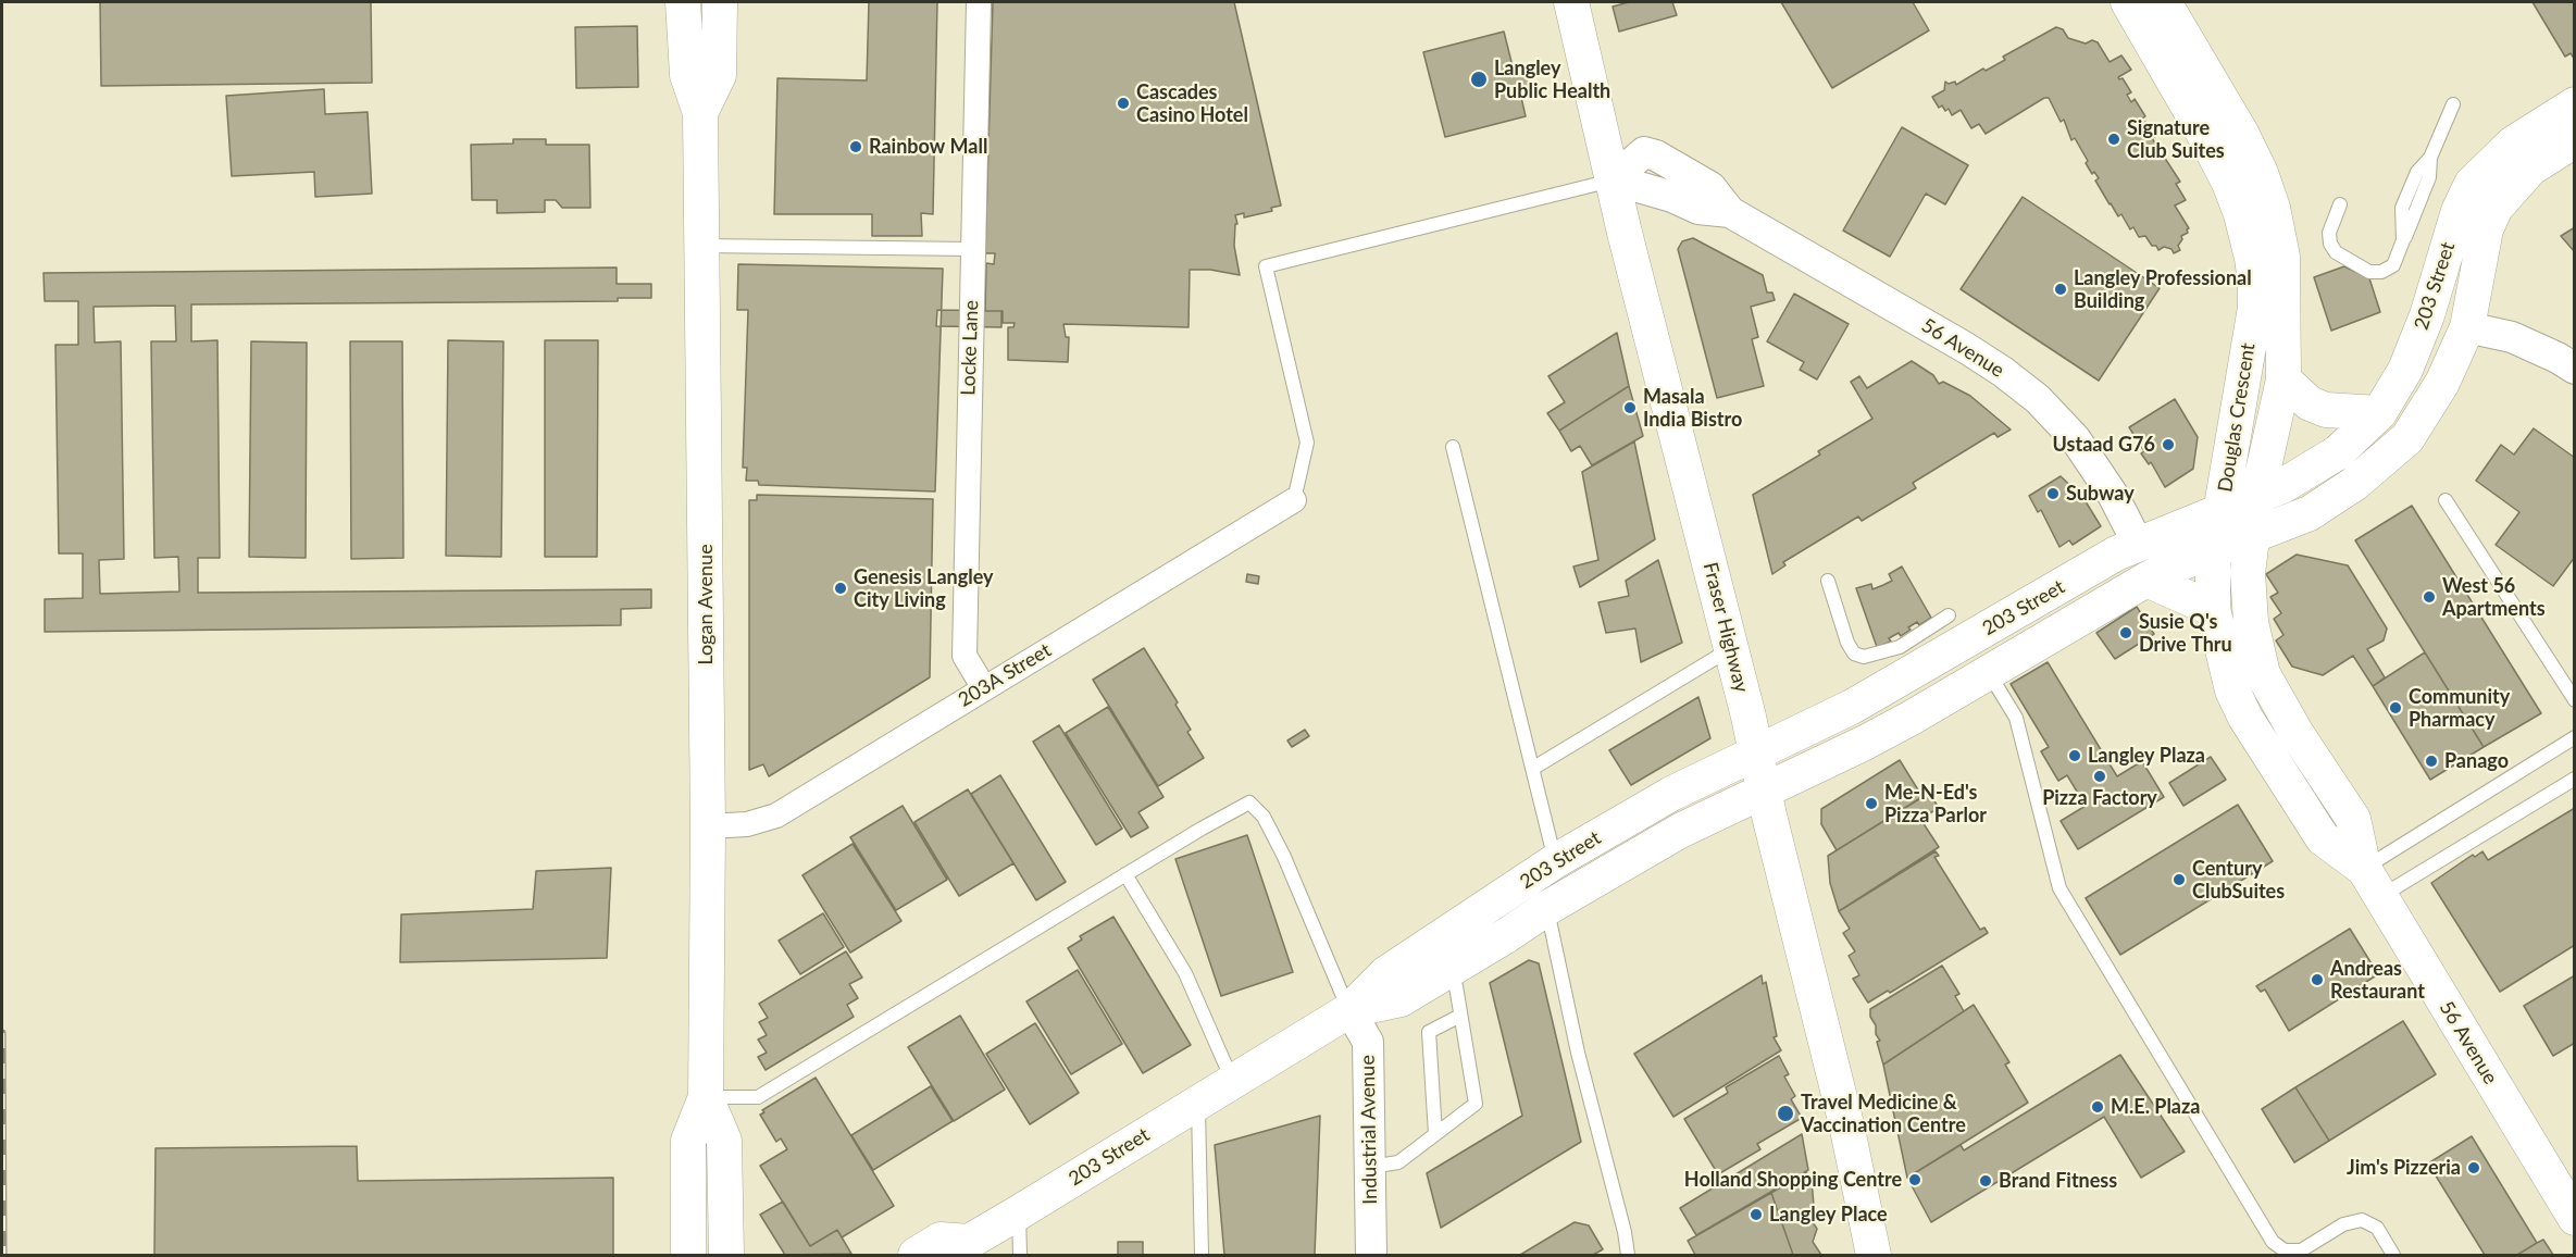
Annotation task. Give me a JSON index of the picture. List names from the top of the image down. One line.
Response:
{"streets":{"main road":["203 Street","56 Avenue","Douglas Crescent","Logan Avenue","Fraser Highway"],"street":["Locke Lane","203A Street","Industrial Avenue"]},"crossings":[["203 Street","56 Avenue"],["203 Street","Douglas Crescent"],["203 Street","Fraser Highway"],["203 Street","Industrial Avenue"],["Locke Lane","203A Street"],["56 Avenue","Douglas Crescent"],["56 Avenue","Fraser Highway"],["Logan Avenue","203A Street"]],"places":["Langley Public Health","Cascades Casino Hotel","Signature Club Suites","Rainbow Mall","Langley Professional Building","Masala India Bistro","Ustaad G76","Subway","Genesis Langley City Living","West 56 Apartments","Susie Q's Drive Thru","Community Pharmacy","Langley Plaza","Panago","Pizza Factory","Me-N-Ed's Pizza Parlor","Century ClubSuites","Andreas Restaurant","M.E. Plaza","Travel Medicine & Vaccination Centre","Jim's Pizzeria","Holland Shopping Centre","Brand Fitness","Langley Place"]}
